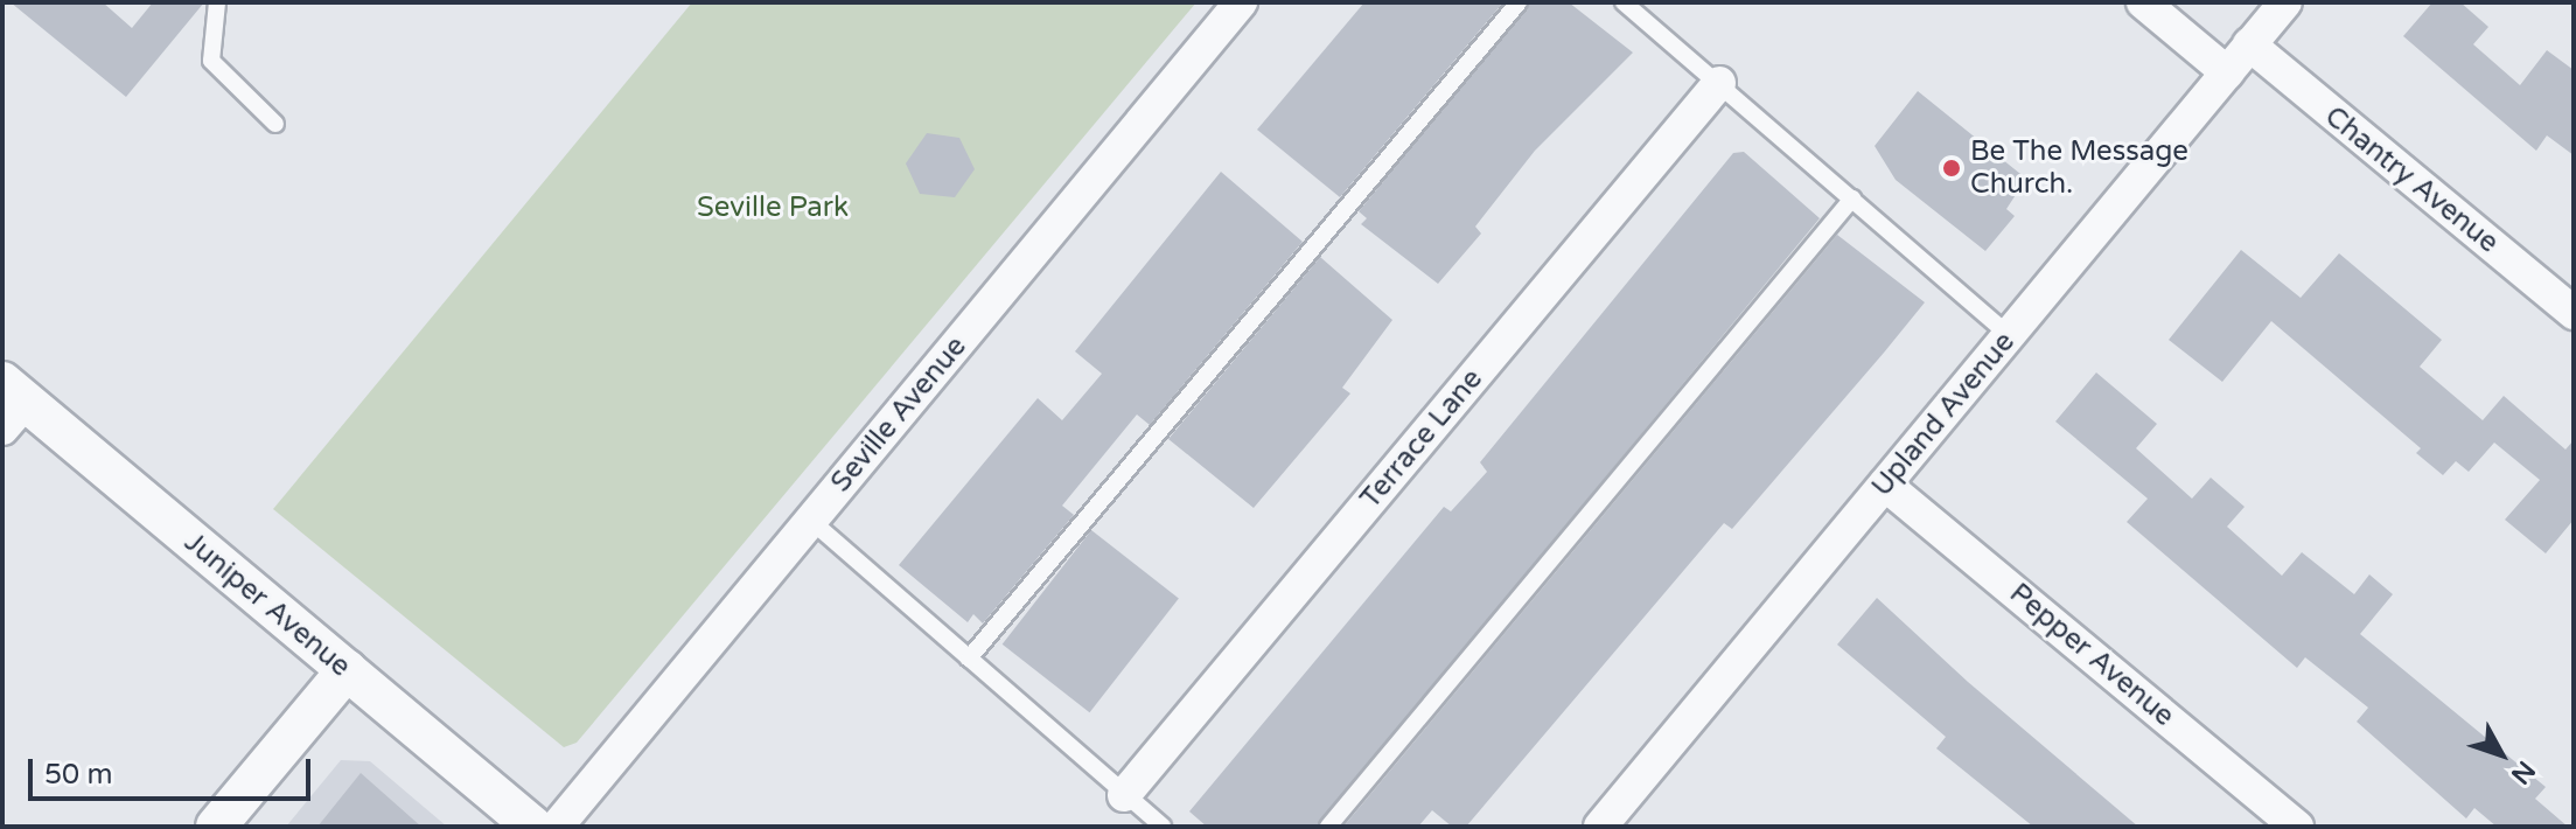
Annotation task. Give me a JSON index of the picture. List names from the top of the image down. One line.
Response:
{"streets":{"street":["Chantry Avenue","Seville Avenue","Upland Avenue","Terrace Lane","Juniper Avenue","Pepper Avenue"]},"crossings":[["Chantry Avenue","Upland Avenue"],["Upland Avenue","Pepper Avenue"]],"parks":["Seville Park"],"places":["Be The Message Church."],"scale_bar":"50 m","north":"bottom right"}
